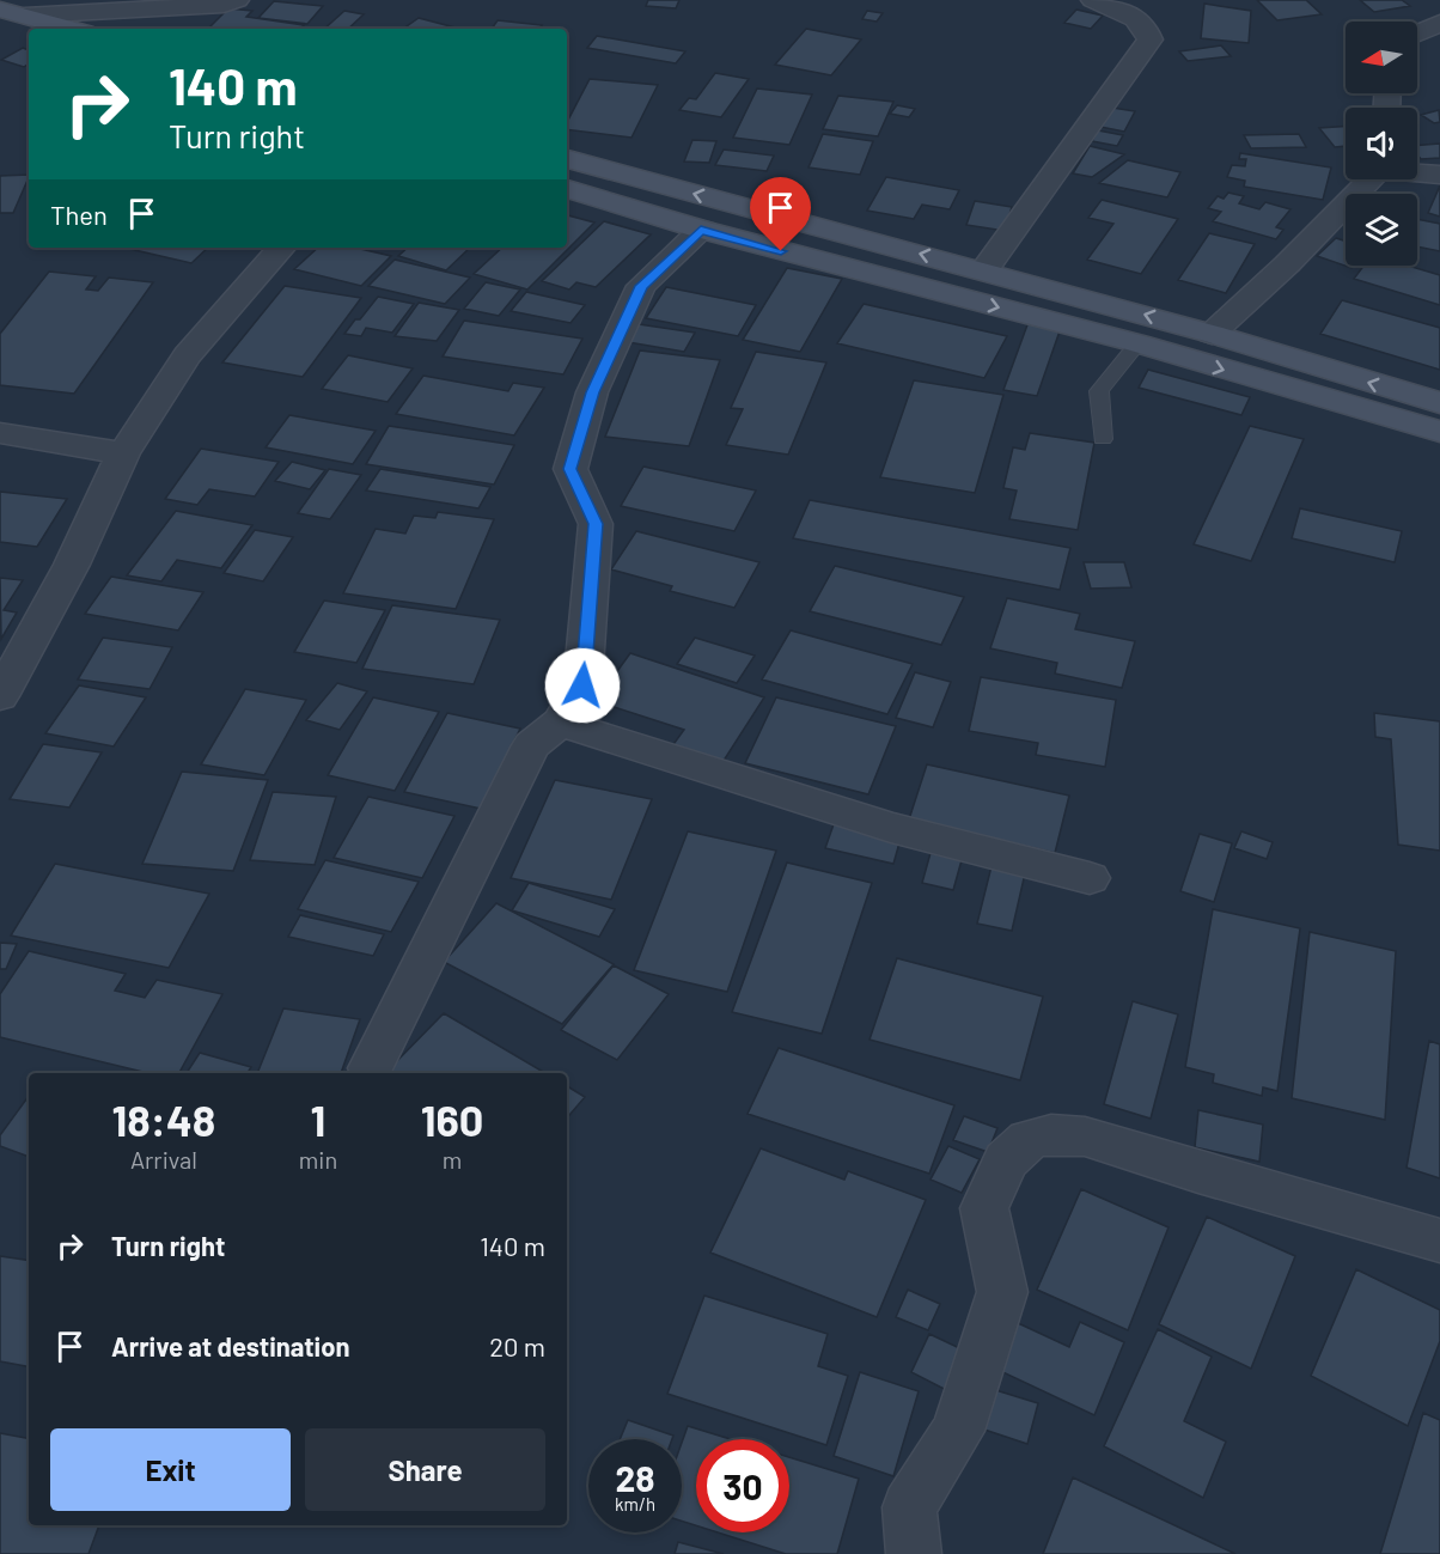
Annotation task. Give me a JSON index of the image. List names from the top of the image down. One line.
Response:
{"north":"left","page":{"turn":["140 m","Turn right"],"then":"Then","eta":["18:48","Arrival","1","min","160","m"],"list":[{"name":"Turn right","value":"140 m"},{"name":"Arrive at destination","value":"20 m"}],"buttons":["Exit","Share"],"speed":"28 km/h","limit":"30"}}
